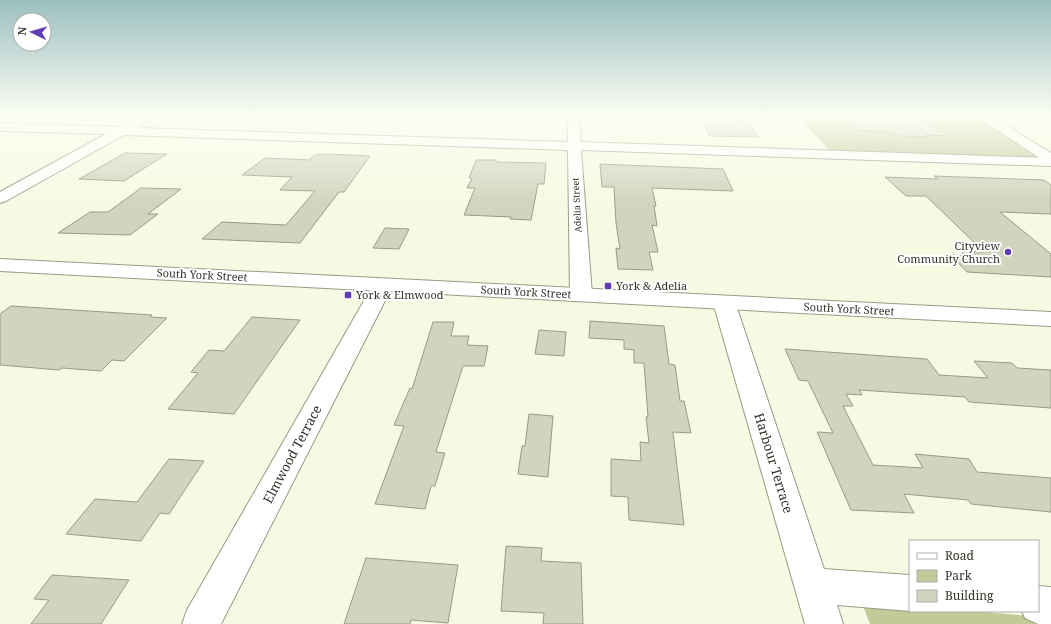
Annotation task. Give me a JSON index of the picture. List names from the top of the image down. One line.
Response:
{"streets":{"street":["Adelia Street","South York Street","Elmwood Terrace","Harbour Terrace"]},"crossings":[["Adelia Street","South York Street"],["South York Street","Elmwood Terrace"],["South York Street","Harbour Terrace"]],"places":{"other":["Cityview Community Church"],"transit":["York & Adelia","York & Elmwood"]},"legend":["Road","Park","Building"],"north":"left"}
